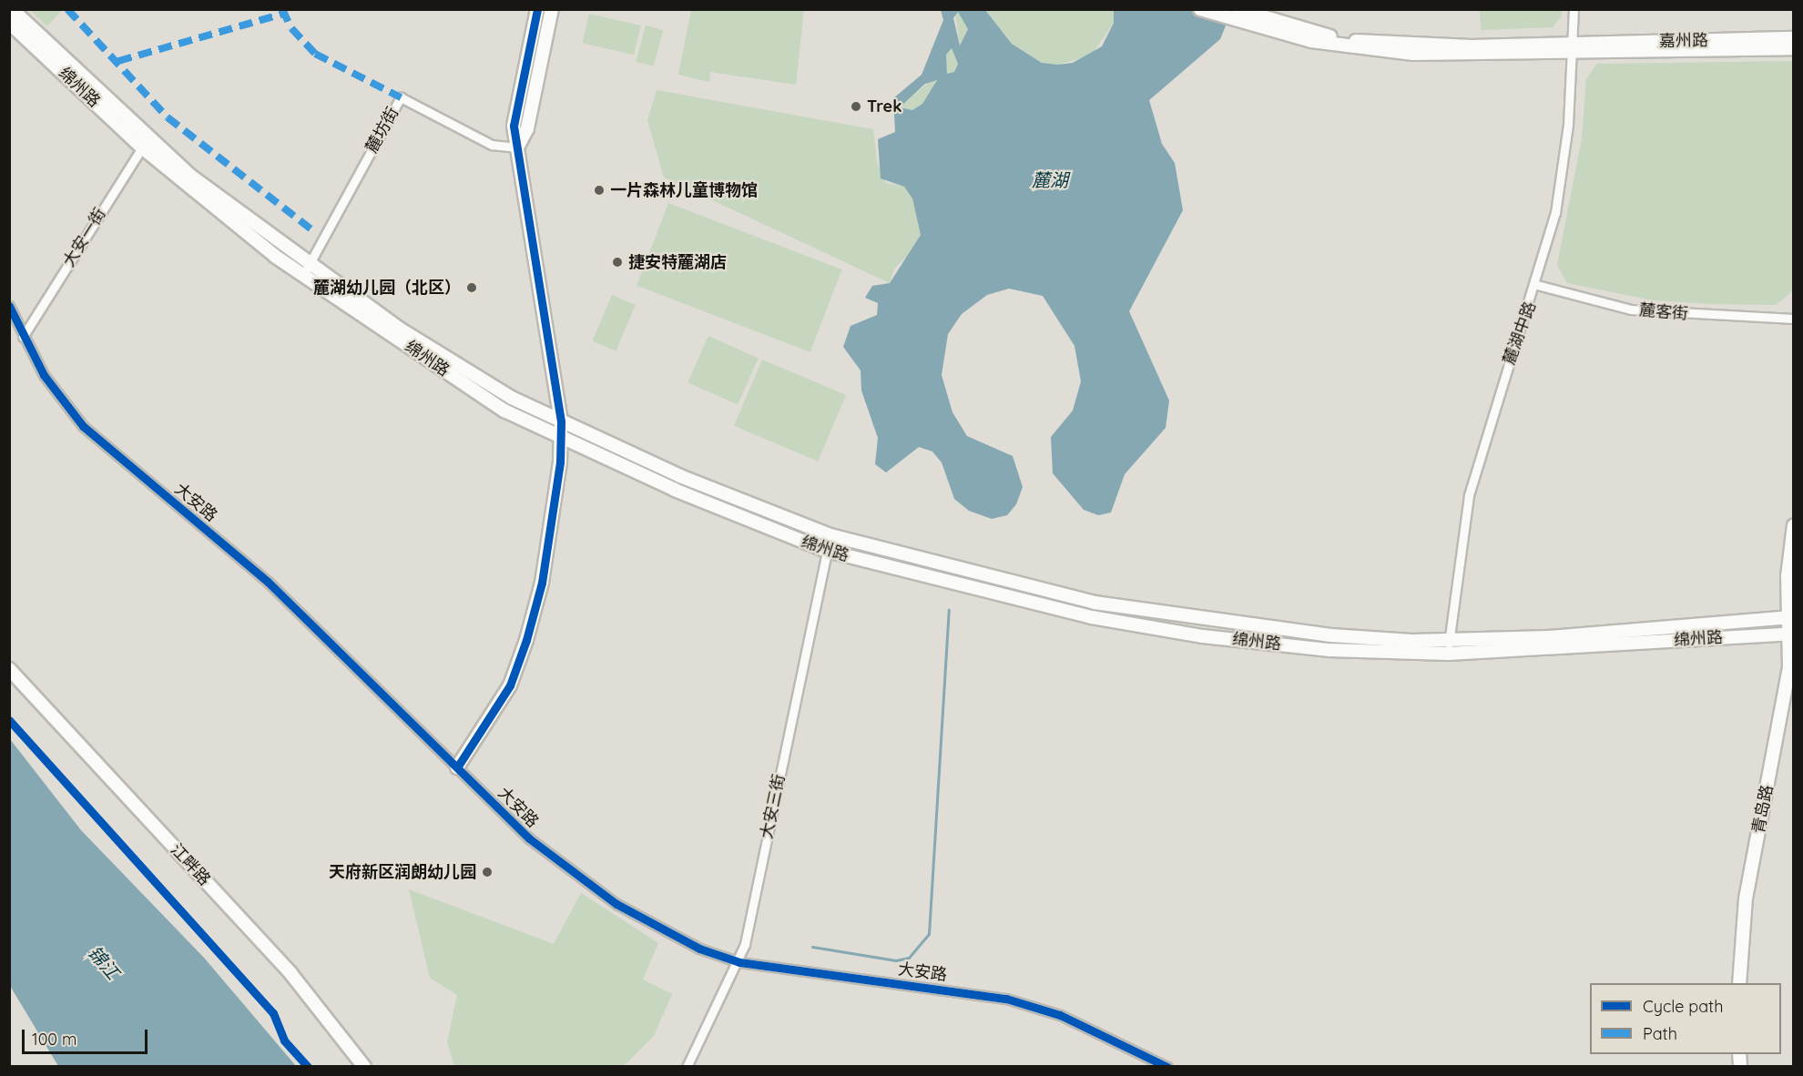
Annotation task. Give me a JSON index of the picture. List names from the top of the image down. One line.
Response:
{"streets":{"main road":["嘉州路","绵州路","青岛路","江畔路"],"street":["麓坊街","大安一街","麓客街","麓湖中路","大安路","大安三街"]},"crossings":[["嘉州路","麓湖中路"],["绵州路","麓坊街"],["绵州路","大安一街"],["绵州路","麓湖中路"],["绵州路","大安三街"],["绵州路","青岛路"],["大安一街","大安路"],["麓客街","麓湖中路"],["大安路","大安三街"]],"water":["麓湖","锦江"],"places":["Trek","一片森林儿童博物馆","捷安特麓湖店","麓湖幼儿园（北区）","天府新区润朗幼儿园"],"legend":["Cycle path","Path"],"scale_bar":"100 m"}
